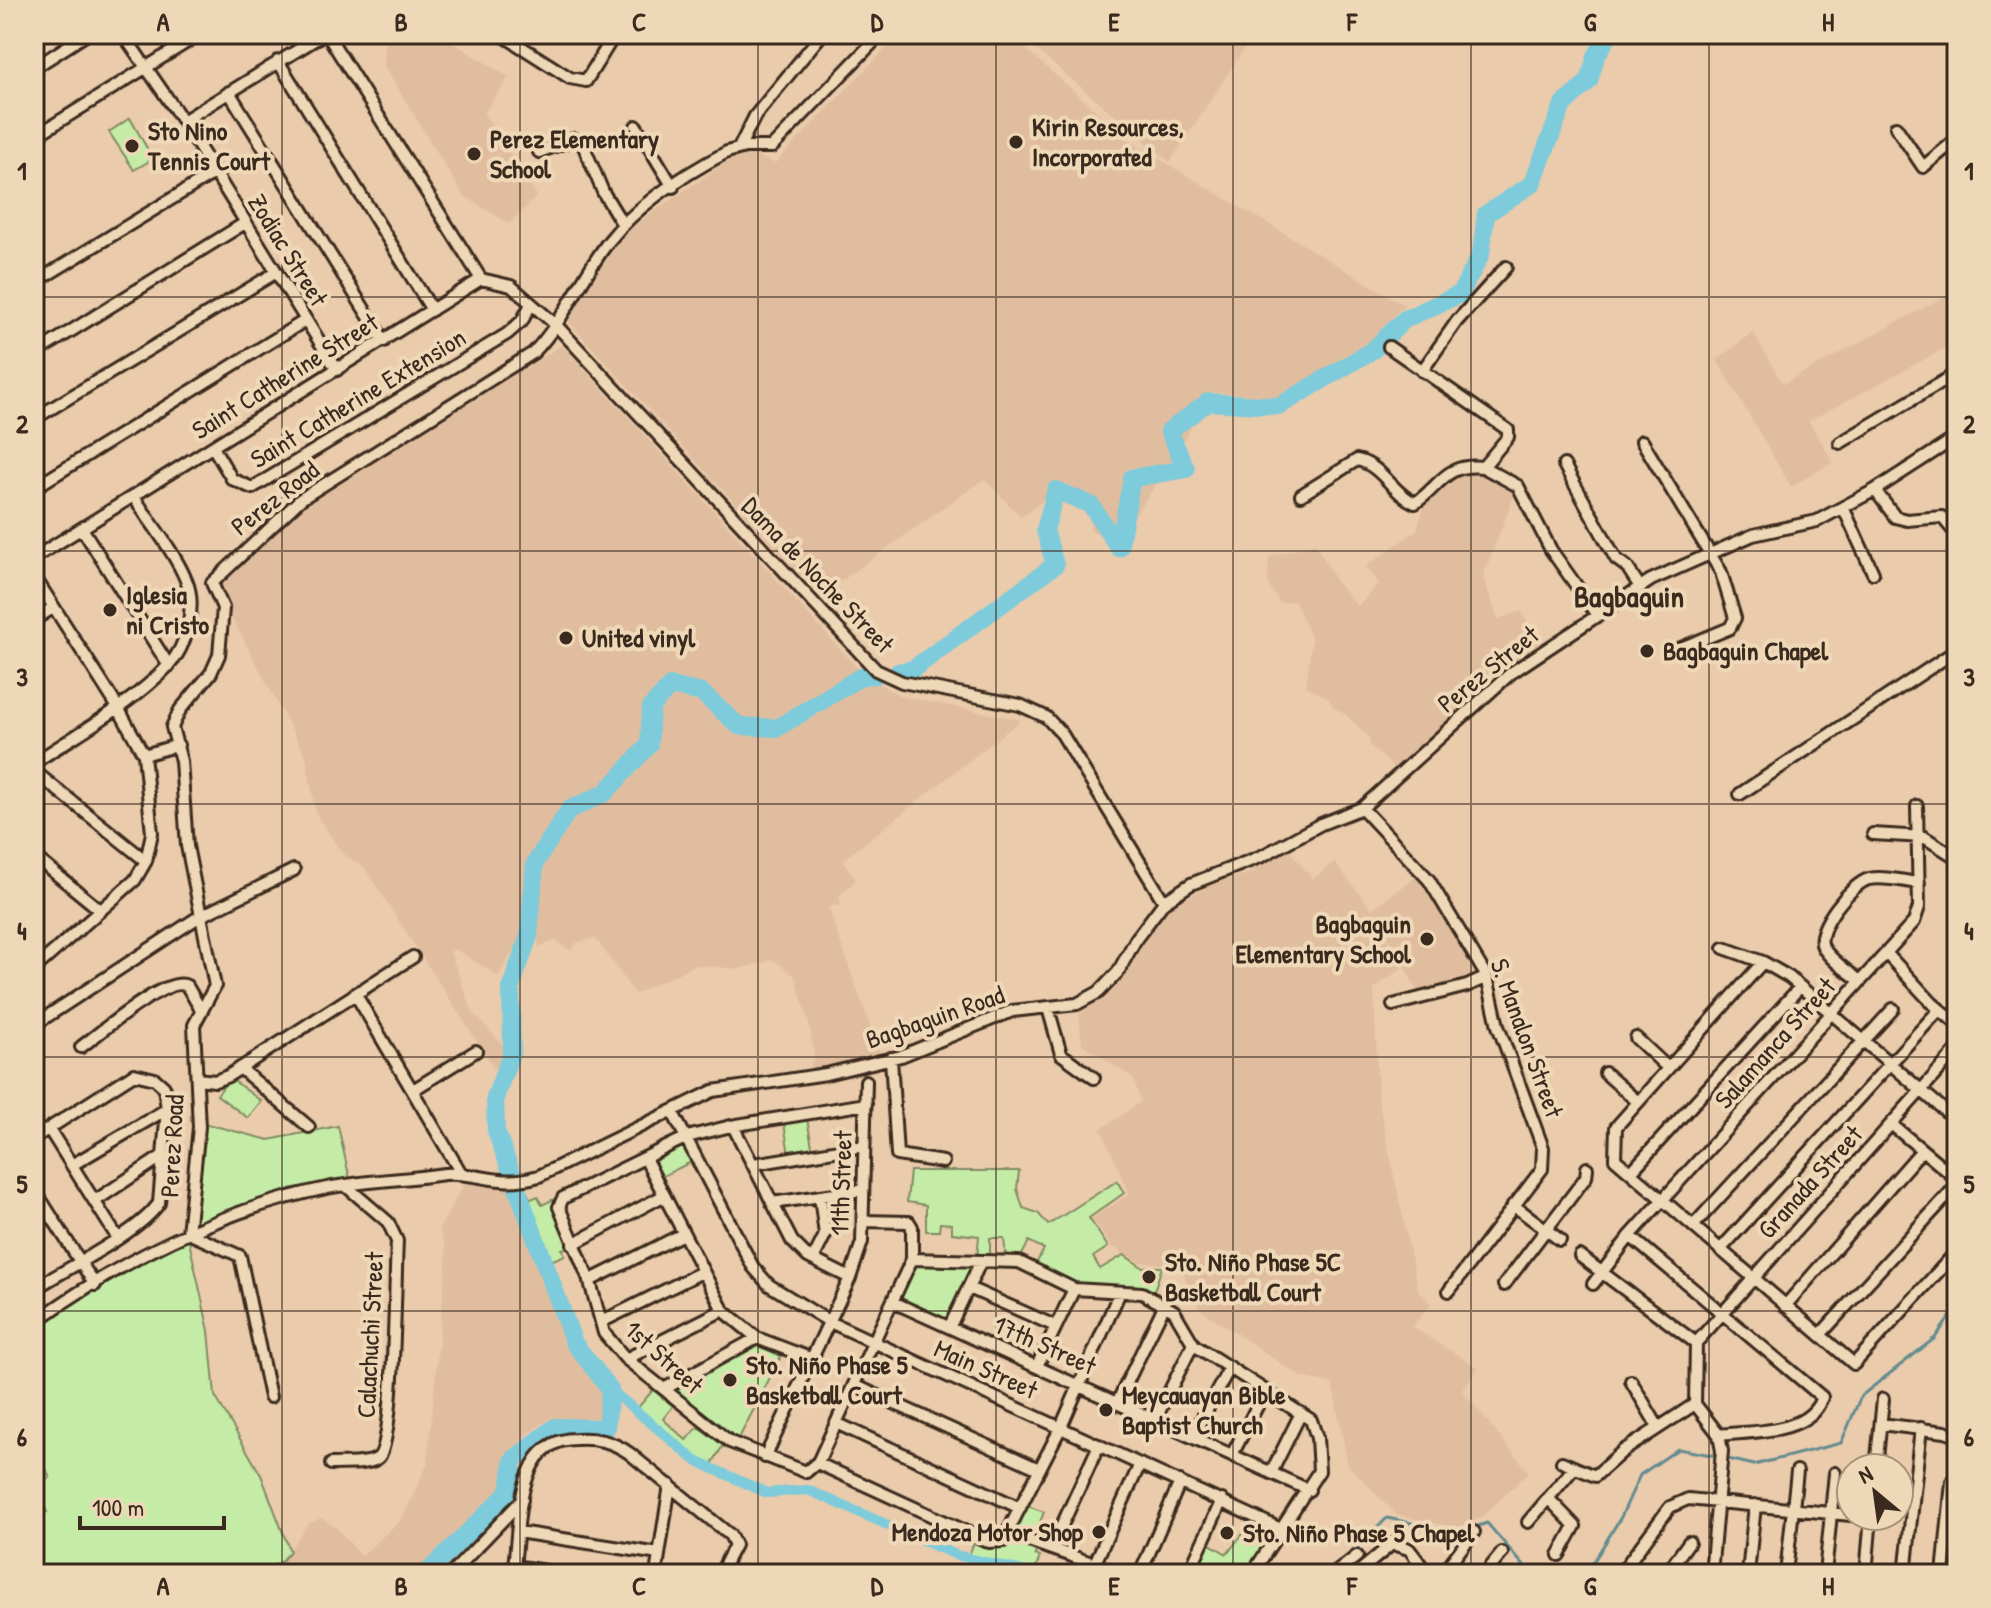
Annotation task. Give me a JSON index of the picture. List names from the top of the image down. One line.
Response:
{"streets":{"street":["Zodiac Street","Saint Catherine Street","Saint Catherine Extension","Perez Road","Dama de Noche Street","Perez Street","Bagbaguin Road","S. Manalon Street","Salamanca Street","Granada Street","11th Street","Calachuchi Street","17th Street","1st Street","Main Street"]},"crossings":[["Zodiac Street","Saint Catherine Street"],["Saint Catherine Street","Saint Catherine Extension"],["Perez Road","Dama de Noche Street"],["Perez Road","Bagbaguin Road"],["Dama de Noche Street","Bagbaguin Road"],["Perez Street","Bagbaguin Road"],["Perez Street","S. Manalon Street"],["Bagbaguin Road","S. Manalon Street"],["Bagbaguin Road","Calachuchi Street"],["Bagbaguin Road","Main Street"],["11th Street","1st Street"],["11th Street","Main Street"],["1st Street","Main Street"]],"districts":["Bagbaguin"],"places":["Kirin Resources, Incorporated","Sto Nino Tennis Court","Perez Elementary School","Iglesia ni Cristo","United vinyl","Bagbaguin Chapel","Bagbaguin Elementary School","Sto. Niño Phase 5C Basketball Court","Sto. Niño Phase 5 Basketball Court","Meycauayan Bible Baptist Church","Mendoza Motor Shop","Sto. Niño Phase 5 Chapel"],"scale_bar":"100 m","north":"top left","grid":{"columns":["A","B","C","D","E","F","G","H"],"rows":["1","2","3","4","5","6"]}}
